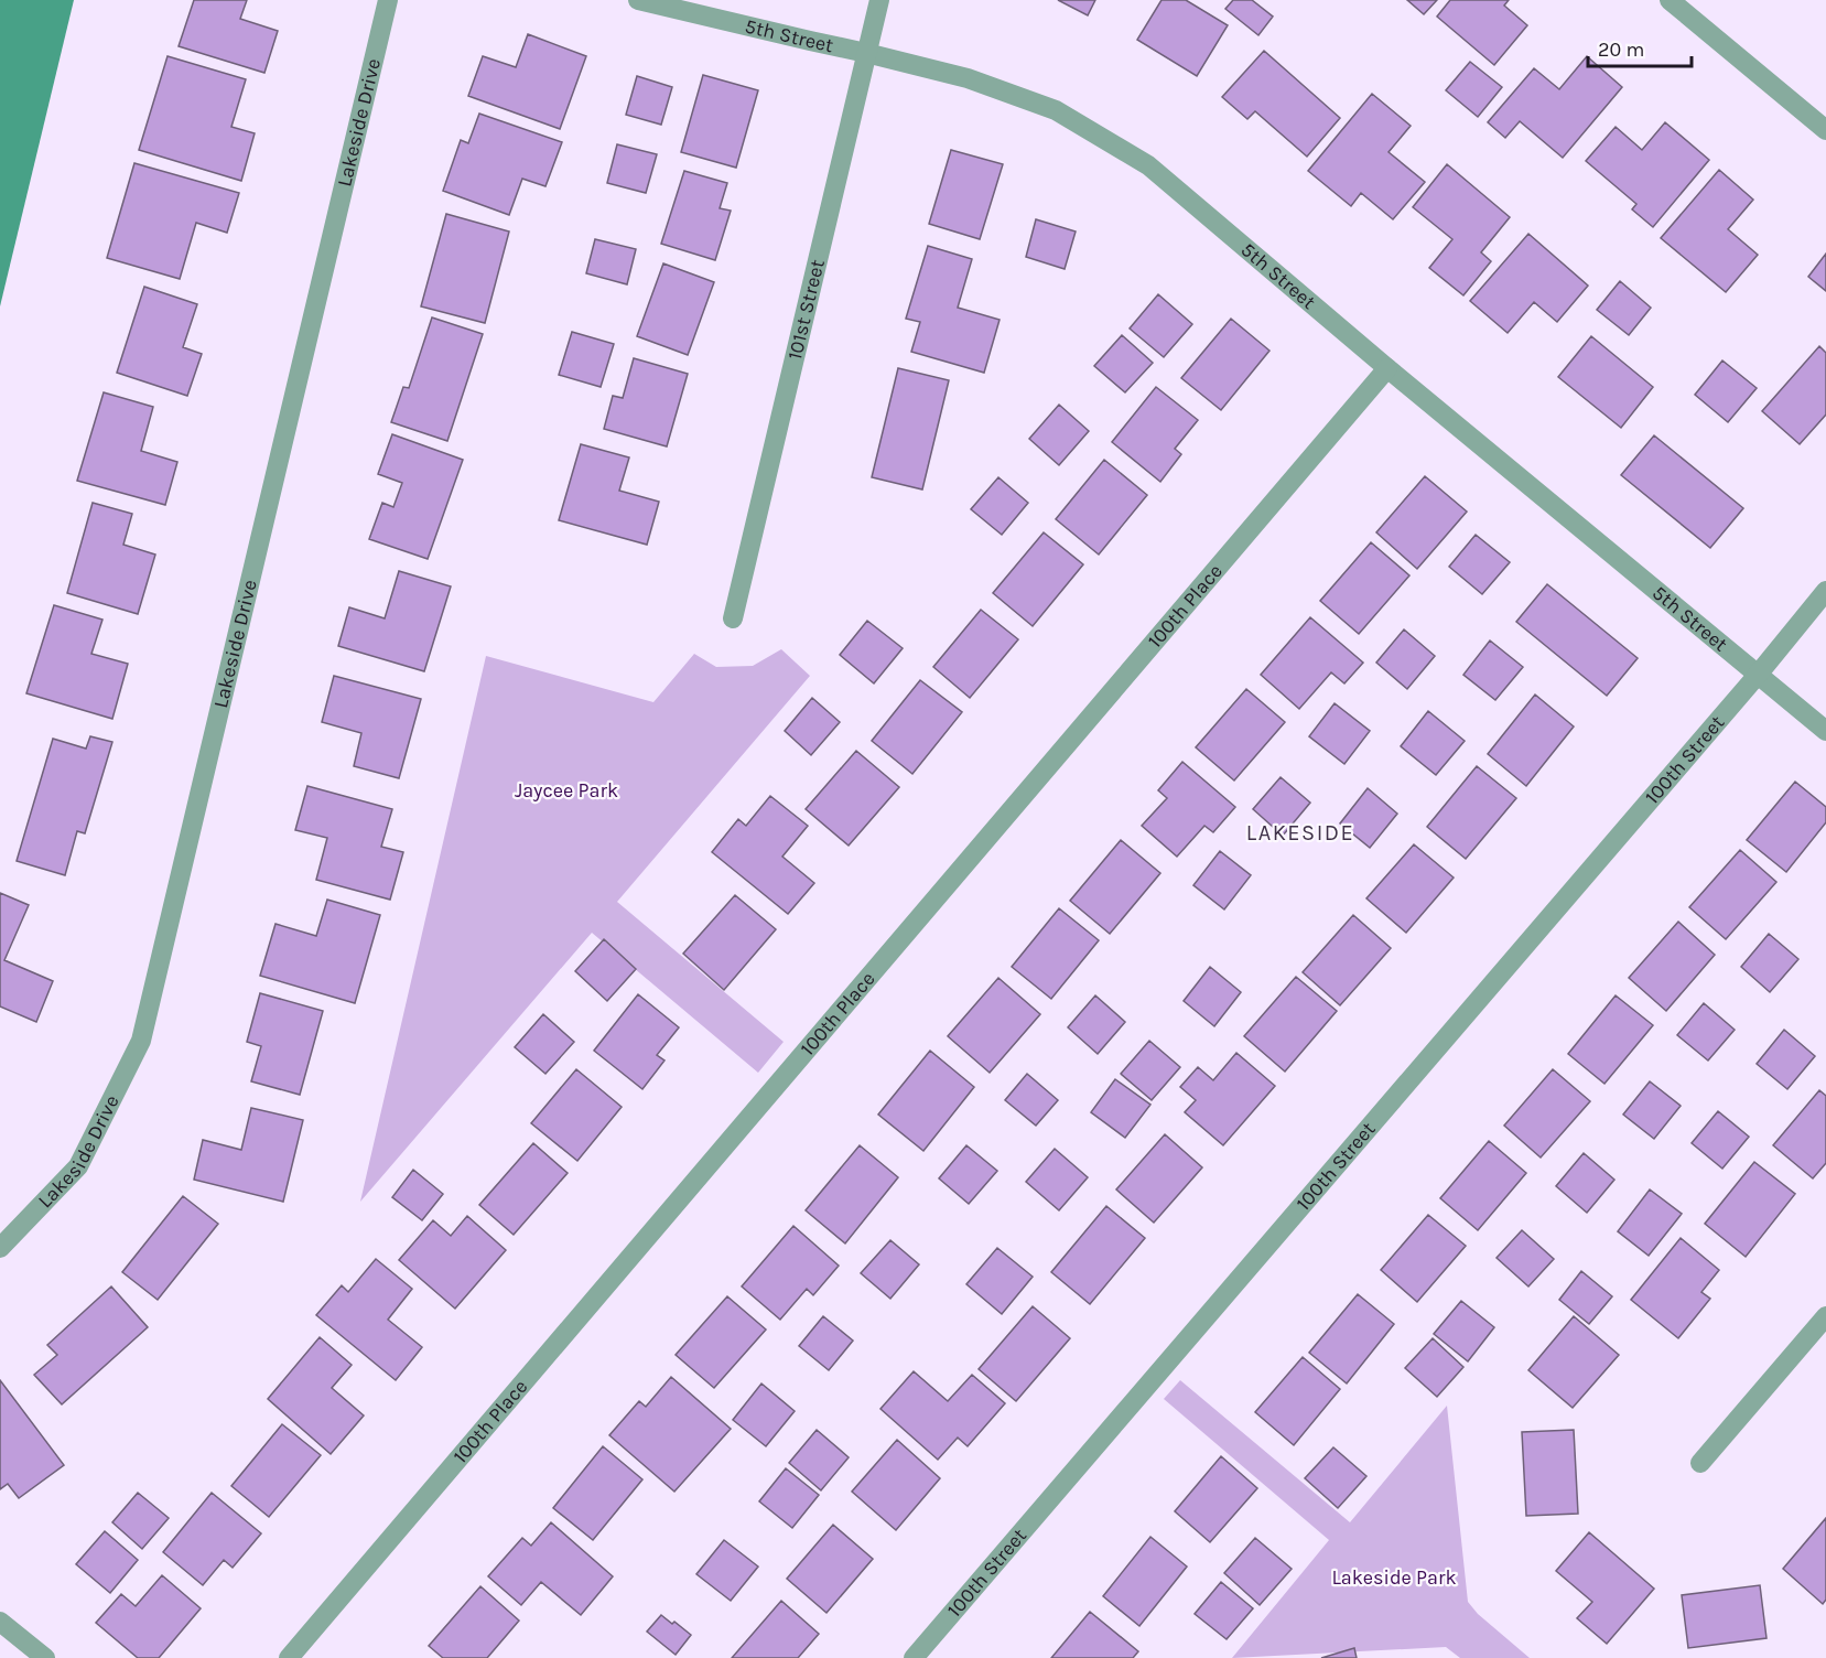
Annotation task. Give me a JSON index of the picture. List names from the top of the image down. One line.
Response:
{"streets":{"street":["5th Street","Lakeside Drive","101st Street","100th Place","100th Street"]},"crossings":[["5th Street","101st Street"],["5th Street","100th Place"],["5th Street","100th Street"]],"districts":["LAKESIDE"],"parks":["Jaycee Park","Lakeside Park"],"scale_bar":"20 m"}
